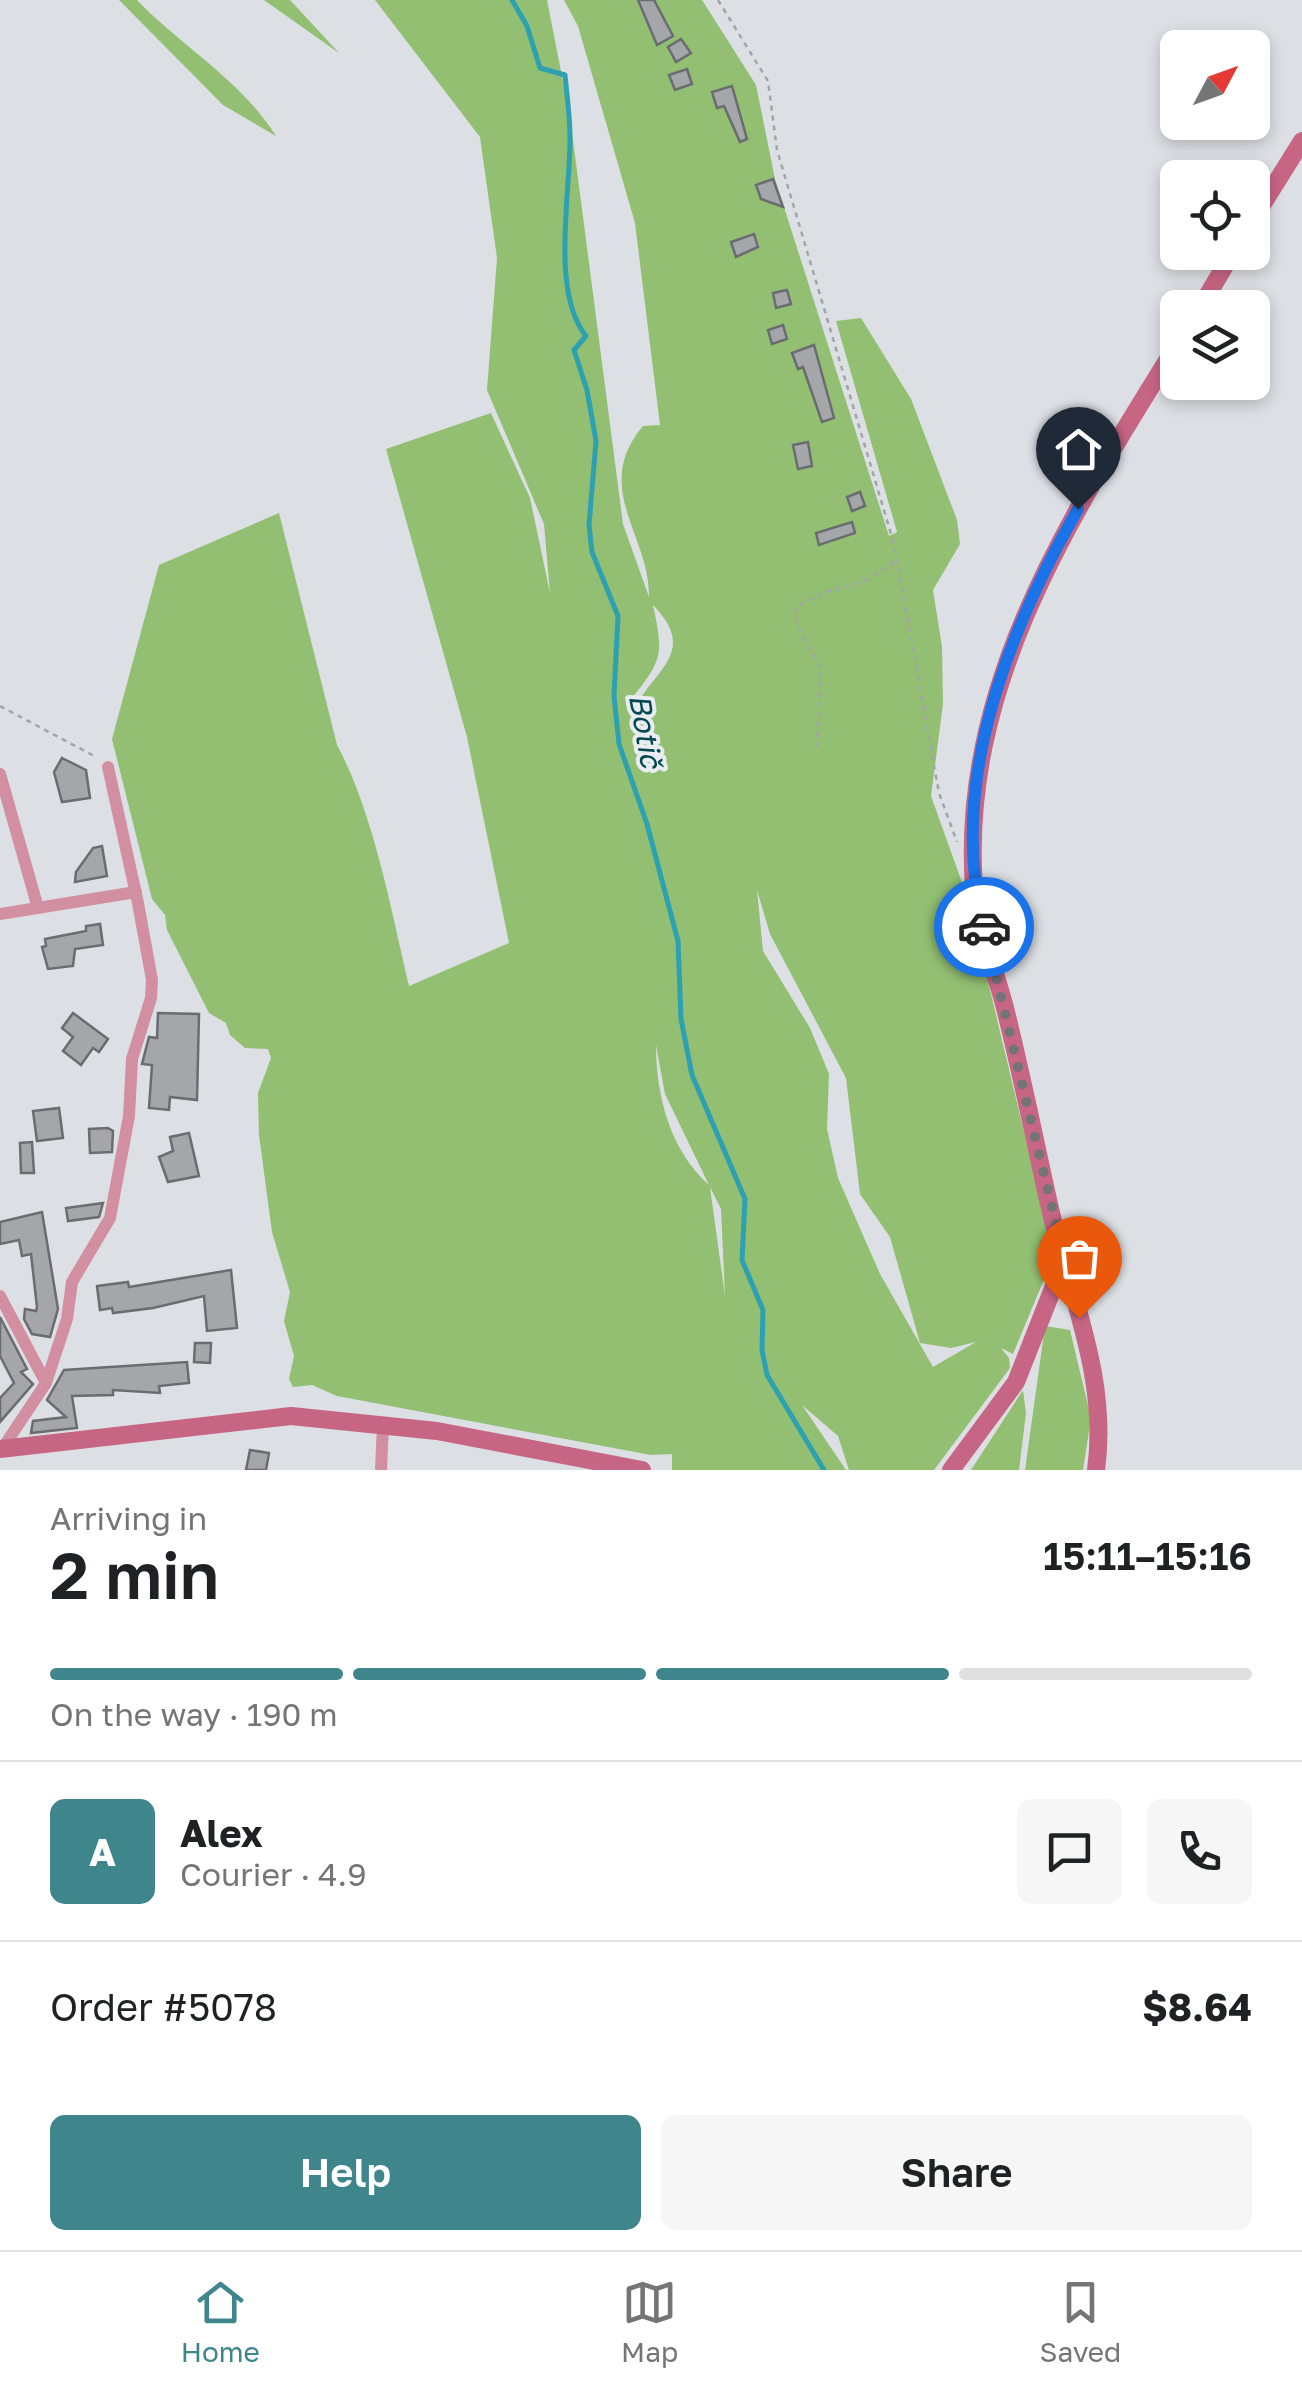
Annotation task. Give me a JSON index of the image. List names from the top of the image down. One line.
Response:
{"water":["Botič"],"north":"top right","page":{"heading":["2 min","Arriving in","15:11–15:16"],"panel":["Alex","Courier · 4.9","Order #5078","$8.64"],"bar":"On the way · 190 m","round":"A","buttons":["Help","Share"],"tabs":["Home","Map","Saved"]}}
